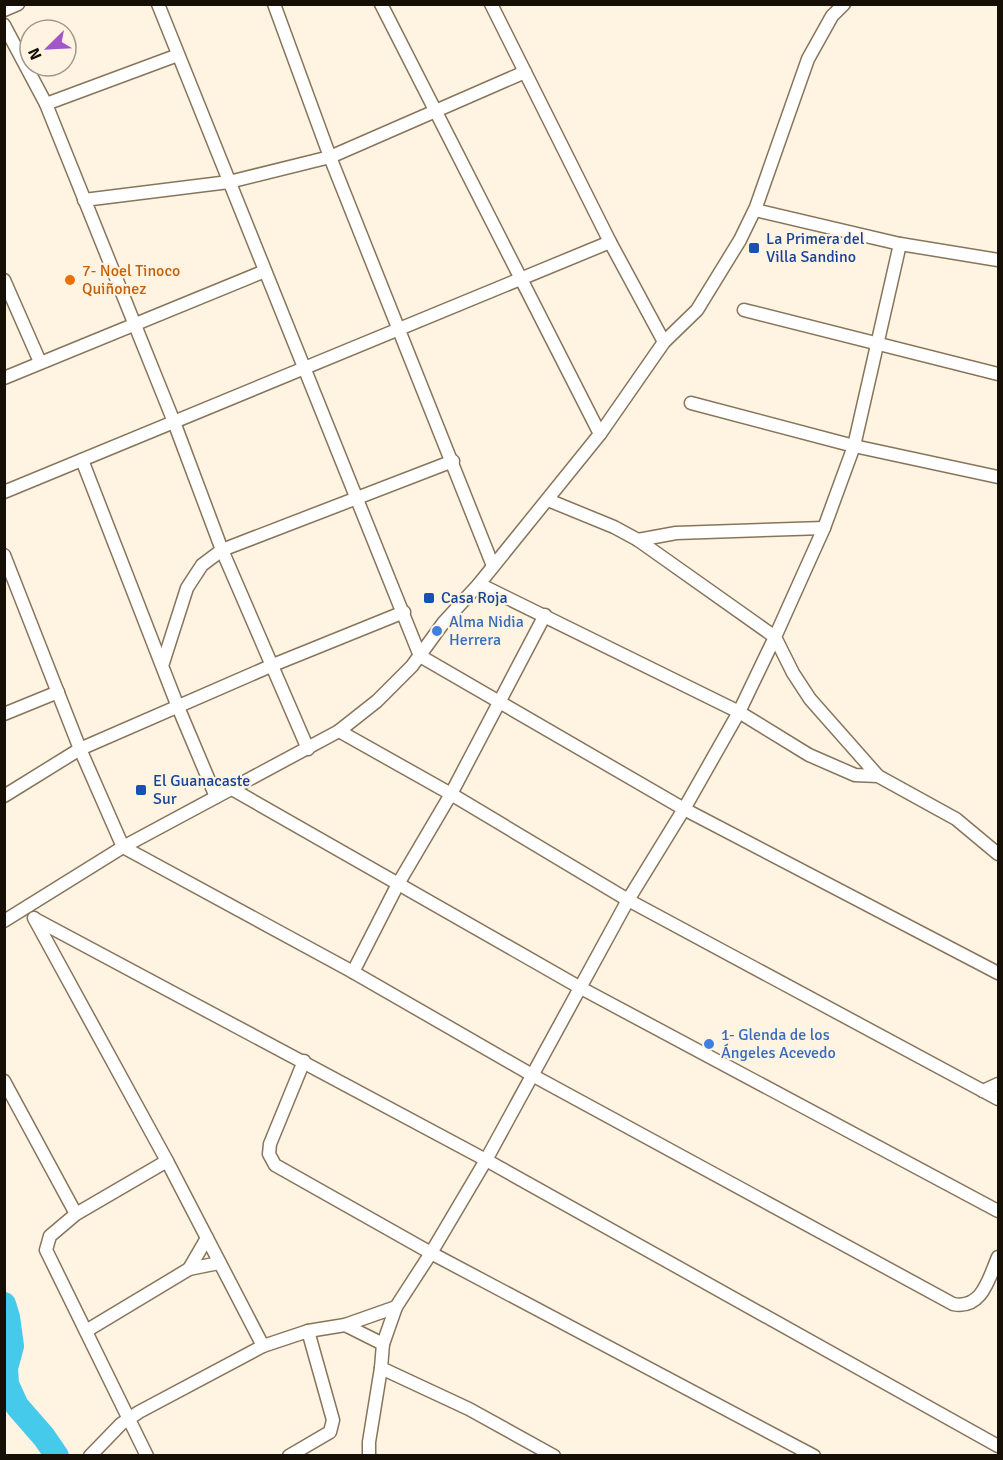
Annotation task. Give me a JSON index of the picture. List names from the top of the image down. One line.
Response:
{"places":{"transit":["La Primera del Villa Sandino","Casa Roja","El Guanacaste Sur"],"other":["7- Noel Tinoco Quiñonez","Alma Nidia Herrera","1- Glenda de los Ángeles Acevedo"]},"north":"bottom left"}
